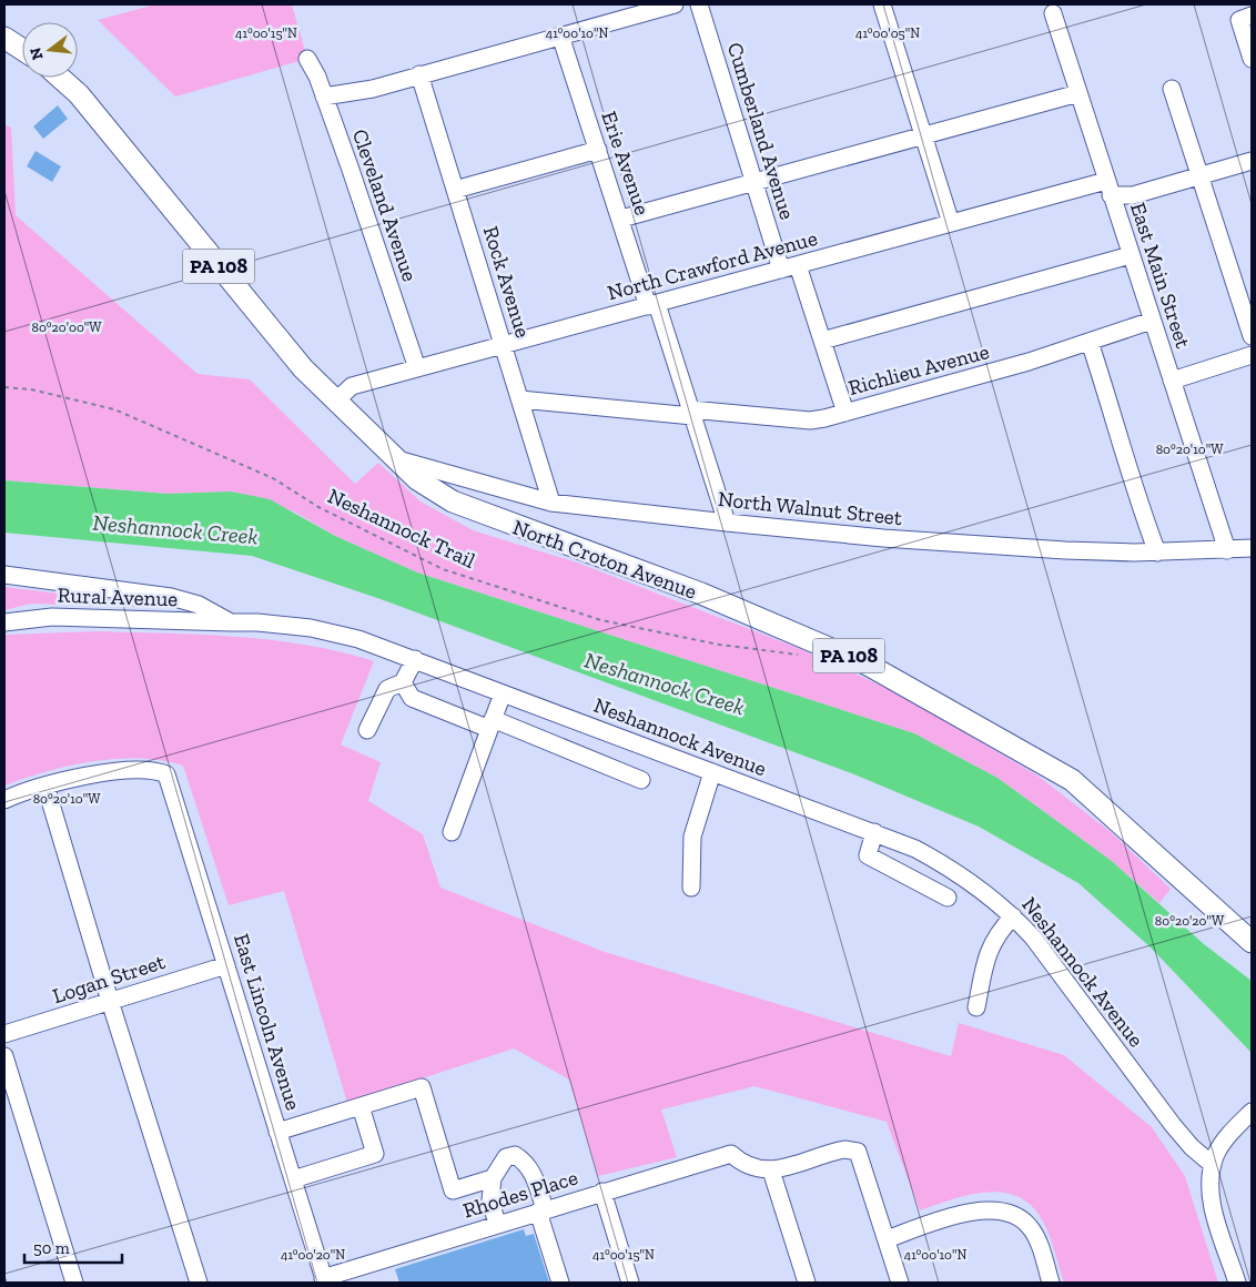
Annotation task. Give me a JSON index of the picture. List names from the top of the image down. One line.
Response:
{"streets":{"main road":["PA 108","North Croton Avenue"],"street":["Cumberland Avenue","Erie Avenue","Cleveland Avenue","North Crawford Avenue","East Main Street","Rock Avenue","Richlieu Avenue","North Walnut Street","Rural Avenue","Neshannock Avenue","Logan Street","East Lincoln Avenue","Rhodes Place"],"path":["Neshannock Trail"]},"crossings":[["Cumberland Avenue","North Crawford Avenue"],["Erie Avenue","North Crawford Avenue"],["Erie Avenue","Richlieu Avenue"],["Erie Avenue","North Walnut Street"],["Cleveland Avenue","North Crawford Avenue"],["North Crawford Avenue","East Main Street"],["North Crawford Avenue","Rock Avenue"],["North Crawford Avenue","North Croton Avenue"],["East Main Street","Richlieu Avenue"],["East Main Street","North Walnut Street"],["Rock Avenue","Richlieu Avenue"],["Rock Avenue","North Walnut Street"],["North Walnut Street","North Croton Avenue"],["Rural Avenue","Neshannock Avenue"],["Logan Street","East Lincoln Avenue"],["East Lincoln Avenue","Rhodes Place"]],"water":["Neshannock Creek"],"scale_bar":"50 m","north":"left","coordinates":["41°00'15\"N","41°00'10\"N","41°00'05\"N","80°20'00\"W","80°20'10\"W","80°20'20\"W","41°00'20\"N"]}
